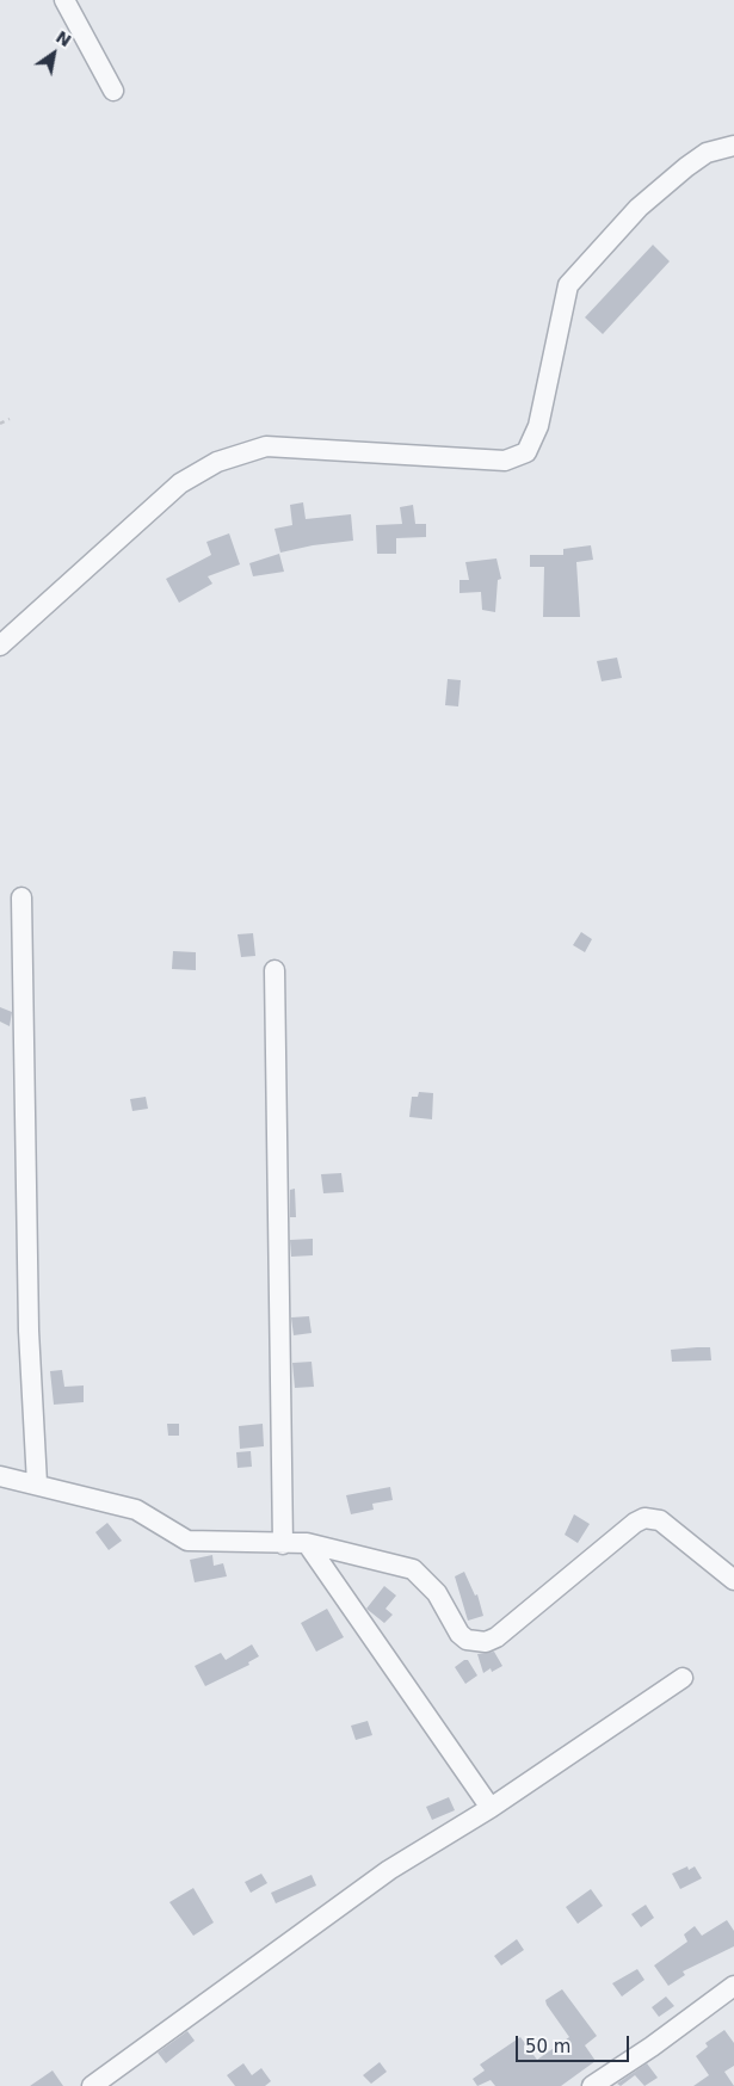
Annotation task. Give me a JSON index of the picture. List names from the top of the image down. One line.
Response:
{"scale_bar":"50 m","north":"top right"}
